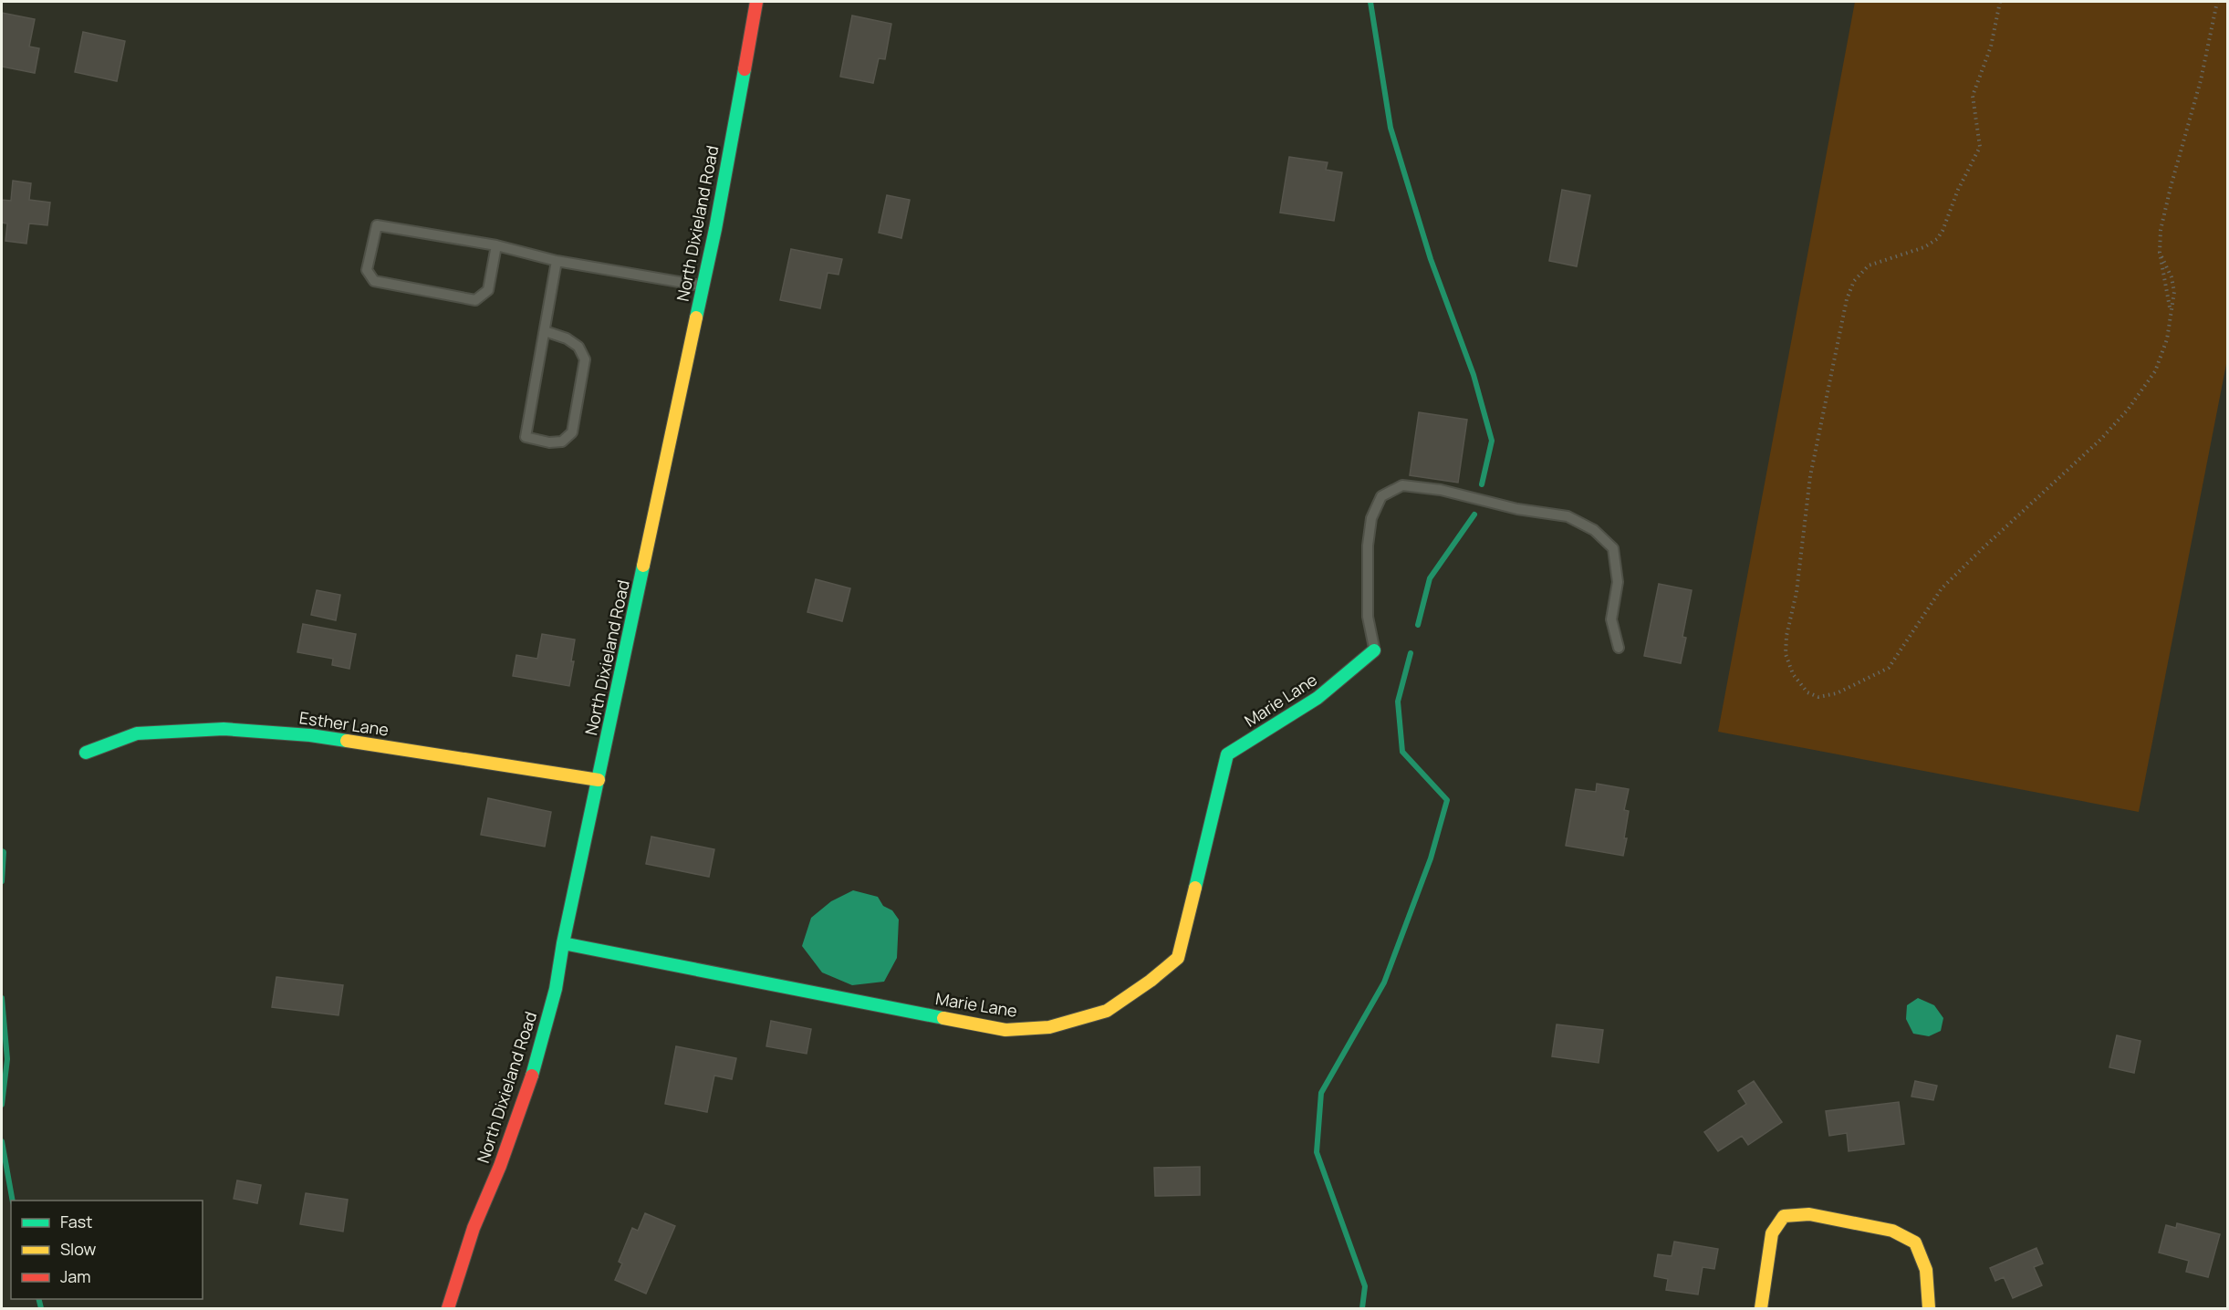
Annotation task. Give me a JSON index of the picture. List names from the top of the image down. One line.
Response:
{"streets":{"street":["North Dixieland Road","Marie Lane","Esther Lane"]},"crossings":[["North Dixieland Road","Marie Lane"],["North Dixieland Road","Esther Lane"]],"legend":["Fast","Slow","Jam"]}
